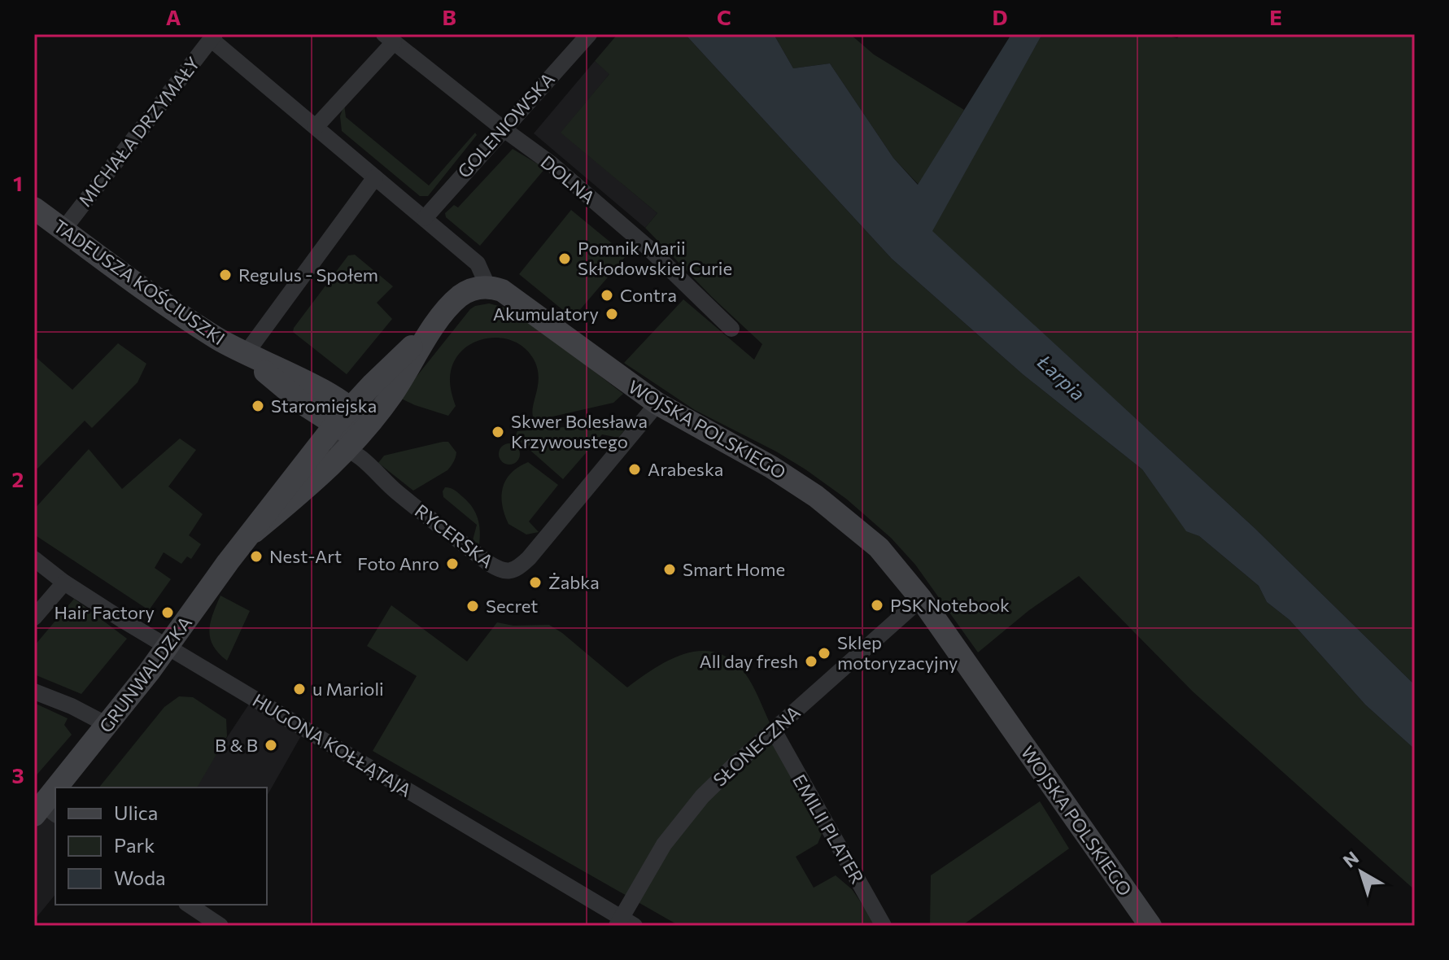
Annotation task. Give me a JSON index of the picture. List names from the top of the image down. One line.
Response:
{"streets":{"street":["GOLENIOWSKA","MICHAŁA DRZYMAŁY","DOLNA","TADEUSZA KOŚCIUSZKI","WOJSKA POLSKIEGO","RYCERSKA","GRUNWALDZKA","HUGONA KOŁŁĄTAJA","SŁONECZNA","EMILII PLATER"]},"crossings":[["GOLENIOWSKA","DOLNA"],["MICHAŁA DRZYMAŁY","TADEUSZA KOŚCIUSZKI"],["TADEUSZA KOŚCIUSZKI","GRUNWALDZKA"],["WOJSKA POLSKIEGO","RYCERSKA"],["WOJSKA POLSKIEGO","GRUNWALDZKA"],["WOJSKA POLSKIEGO","SŁONECZNA"],["RYCERSKA","GRUNWALDZKA"],["GRUNWALDZKA","HUGONA KOŁŁĄTAJA"],["HUGONA KOŁŁĄTAJA","SŁONECZNA"],["SŁONECZNA","EMILII PLATER"]],"water":["Łarpia"],"places":["Pomnik Marii Skłodowskiej Curie","Regulus - Społem","Contra","Akumulatory","Staromiejska","Skwer Bolesława Krzywoustego","Arabeska","Nest-Art","Foto Anro","Smart Home","Żabka","PSK Notebook","Secret","Hair Factory","Sklep motoryzacyjny","All day fresh","u Marioli","B & B"],"legend":["Ulica","Park","Woda"],"north":"top left","grid":{"columns":["A","B","C","D","E"],"rows":["1","2","3"]}}
